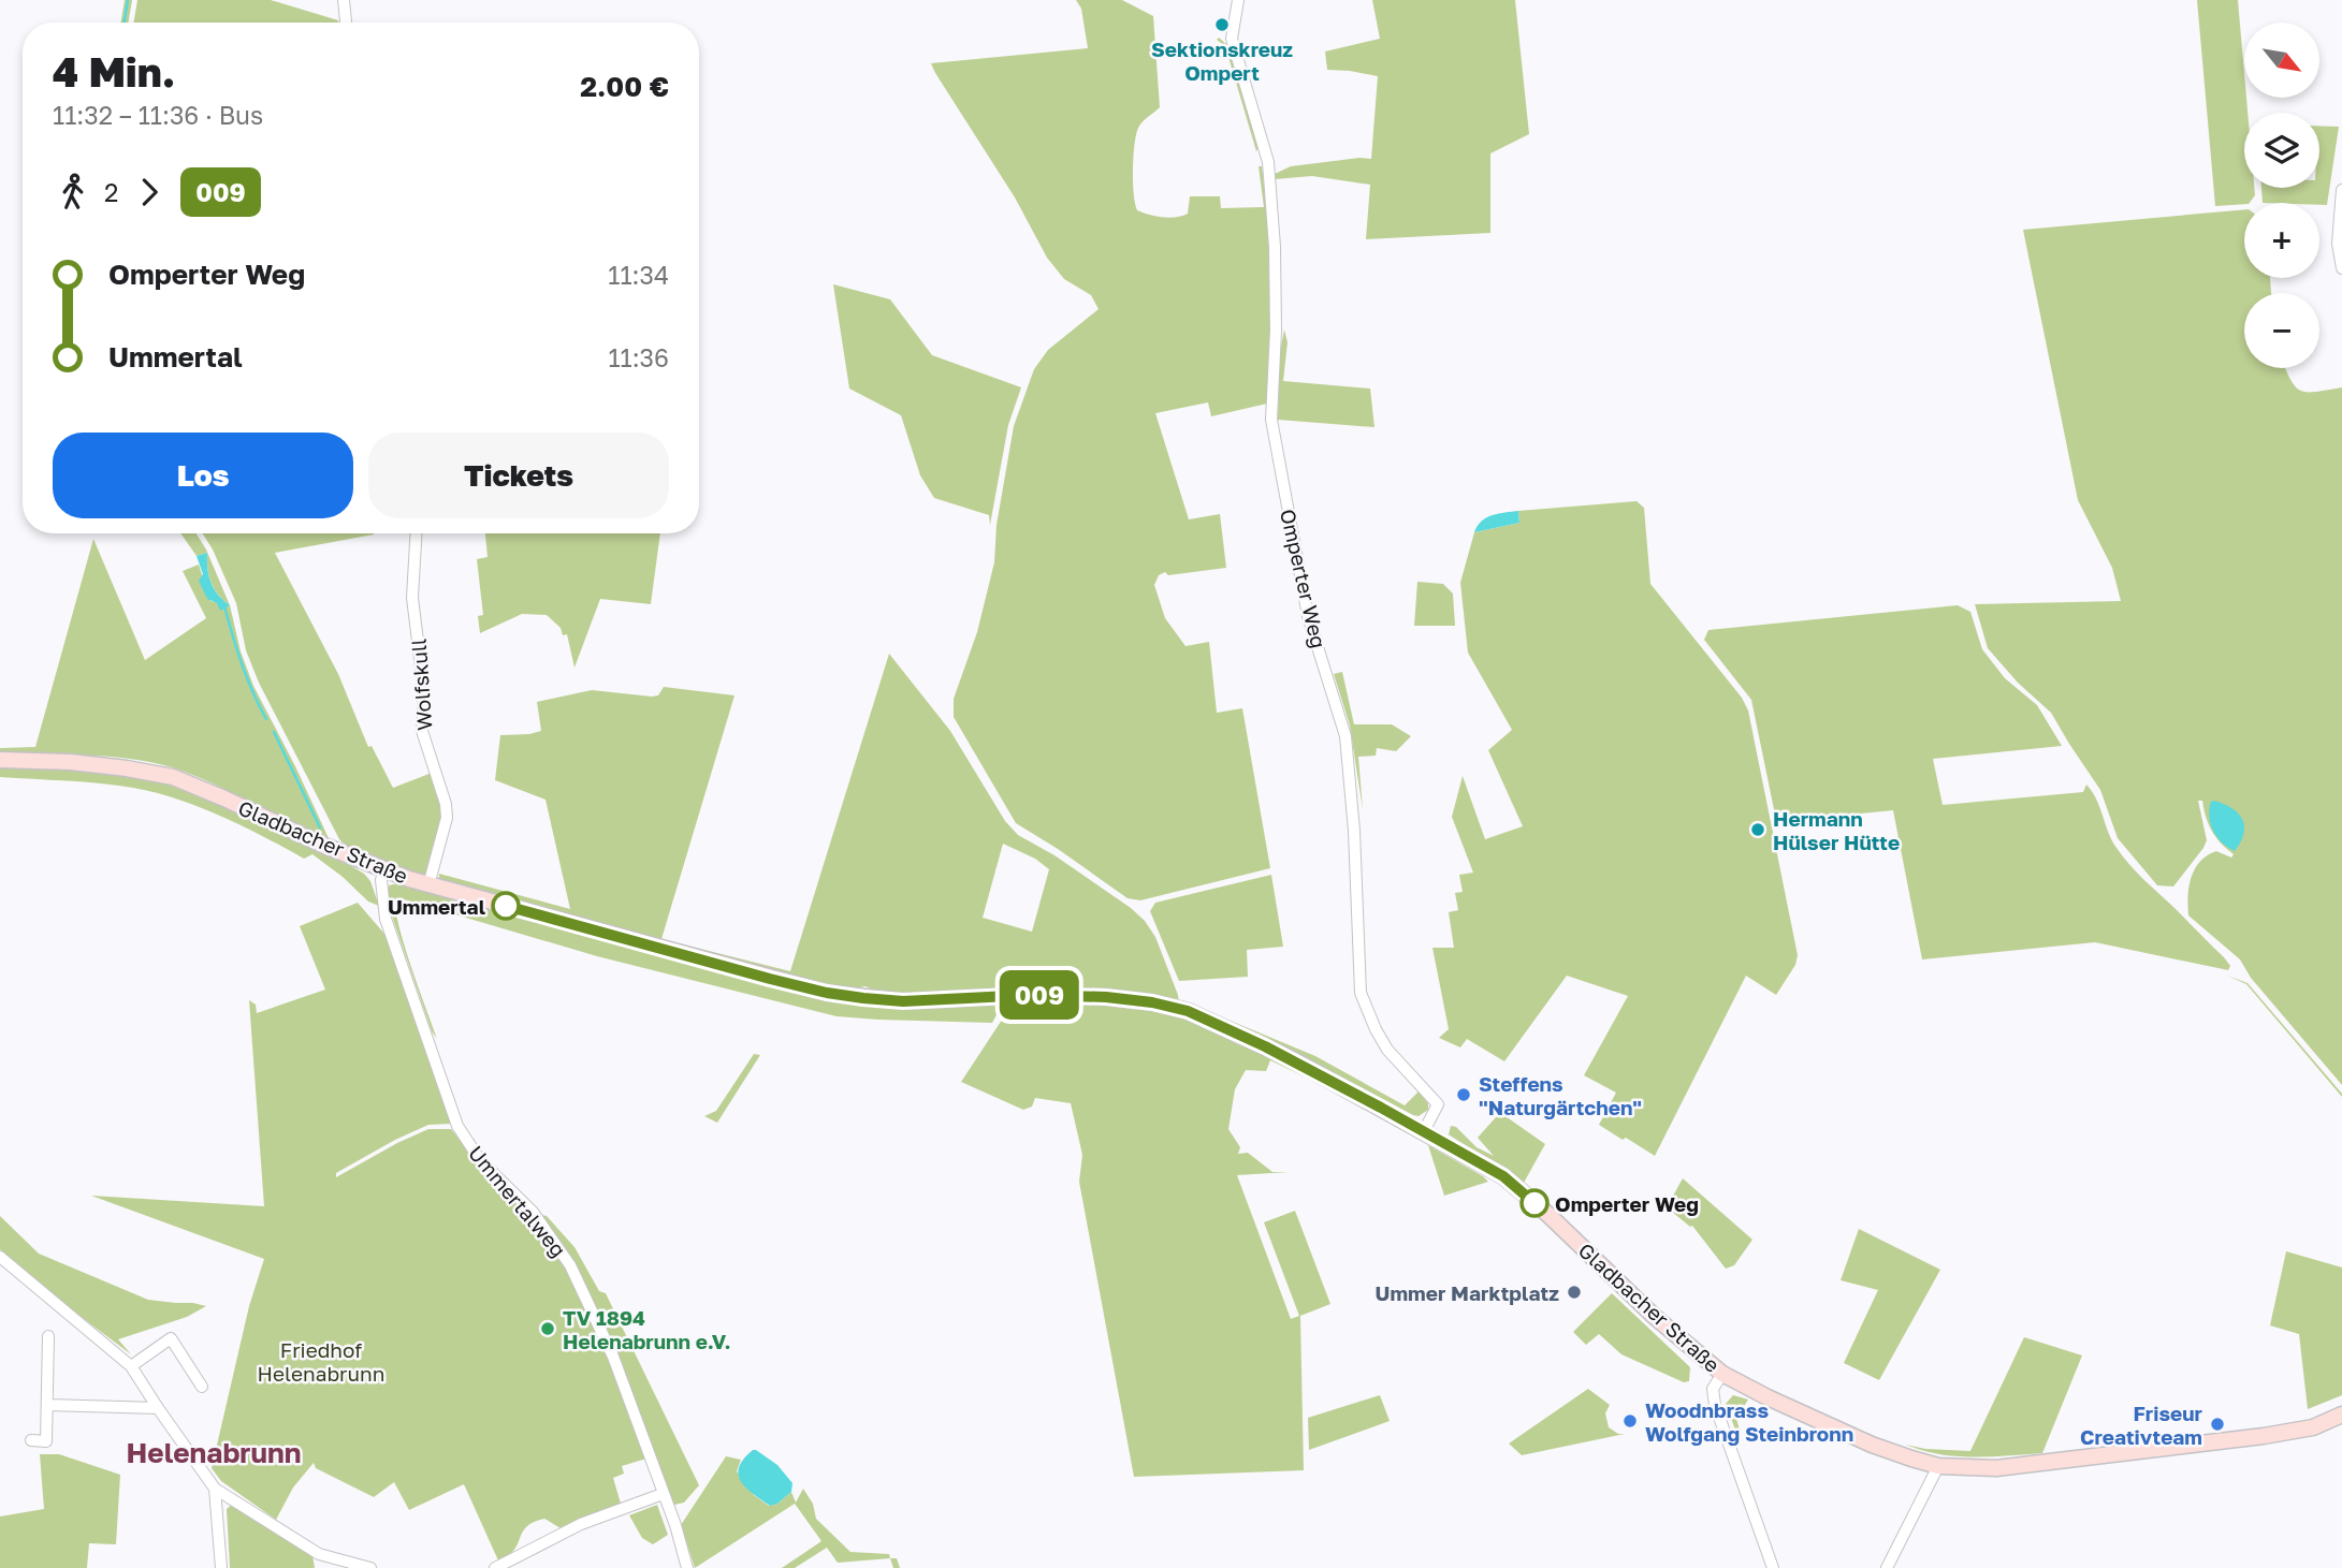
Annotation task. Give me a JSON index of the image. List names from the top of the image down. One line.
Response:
{"streets":{"main road":["Gladbacher Straße"],"street":["Omperter Weg","Wolfskull","Ummertalweg"]},"crossings":[["Omperter Weg","Gladbacher Straße"],["Wolfskull","Gladbacher Straße"],["Gladbacher Straße","Ummertalweg"]],"districts":["Helenabrunn"],"parks":["Friedhof Helenabrunn"],"places":["Sektionskreuz Ompert","Hermann Hülser Hütte","Ummertal","Steffens \"Naturgärtchen\"","Omperter Weg","Ummer Marktplatz","TV 1894 Helenabrunn e.V.","Woodnbrass Wolfgang Steinbronn","Friseur Creativteam"],"lines":["bus line 009"],"north":"bottom right","page":{"on_map":"009","map_buttons":["+","−"],"heading":["4 Min.","11:32 – 11:36 · Bus","2.00 €"],"legs":["2","009"],"list":[{"name":"Omperter Weg","value":"11:34"},{"name":"Ummertal","value":"11:36"}],"buttons":["Los","Tickets"]}}
